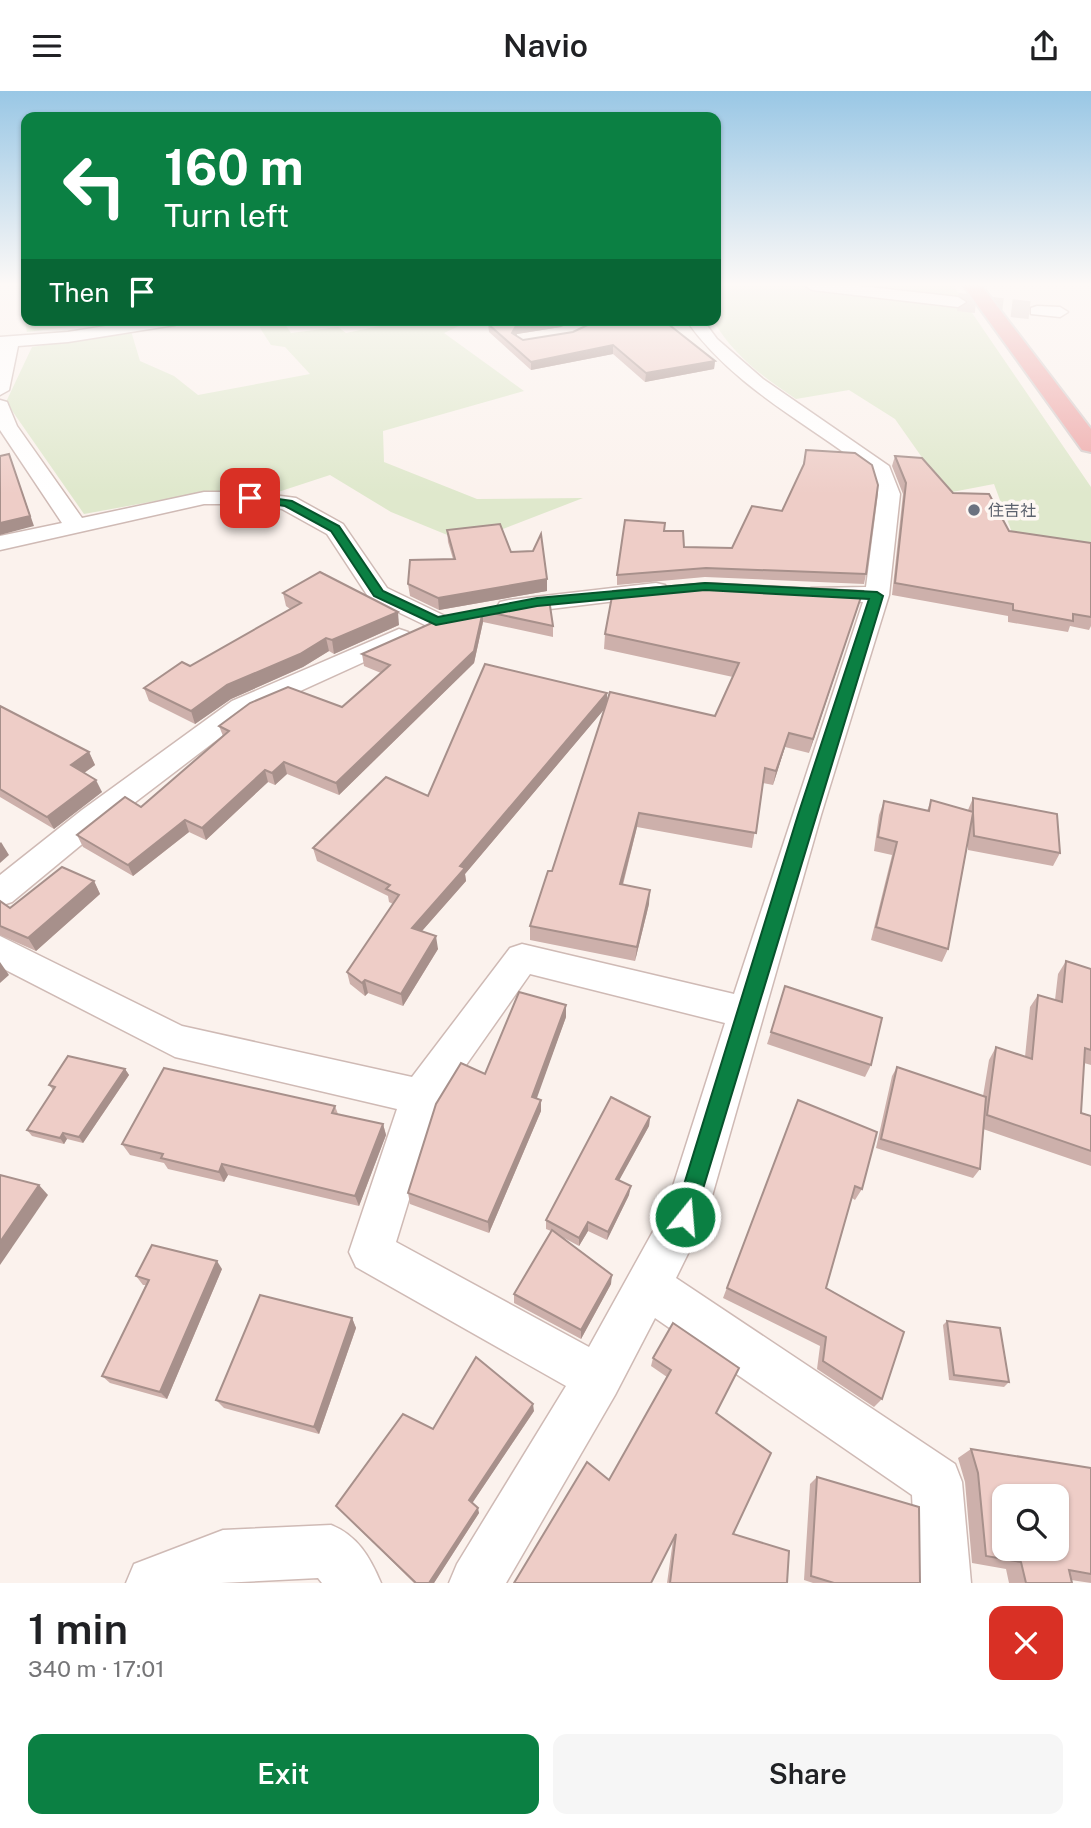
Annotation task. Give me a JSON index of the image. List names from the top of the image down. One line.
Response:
{"places":["住吉社"],"page":{"header":"Navio","turn":["160 m","Turn left"],"then":"Then","heading":["1 min","340 m · 17:01"],"buttons":["Exit","Share"]}}
